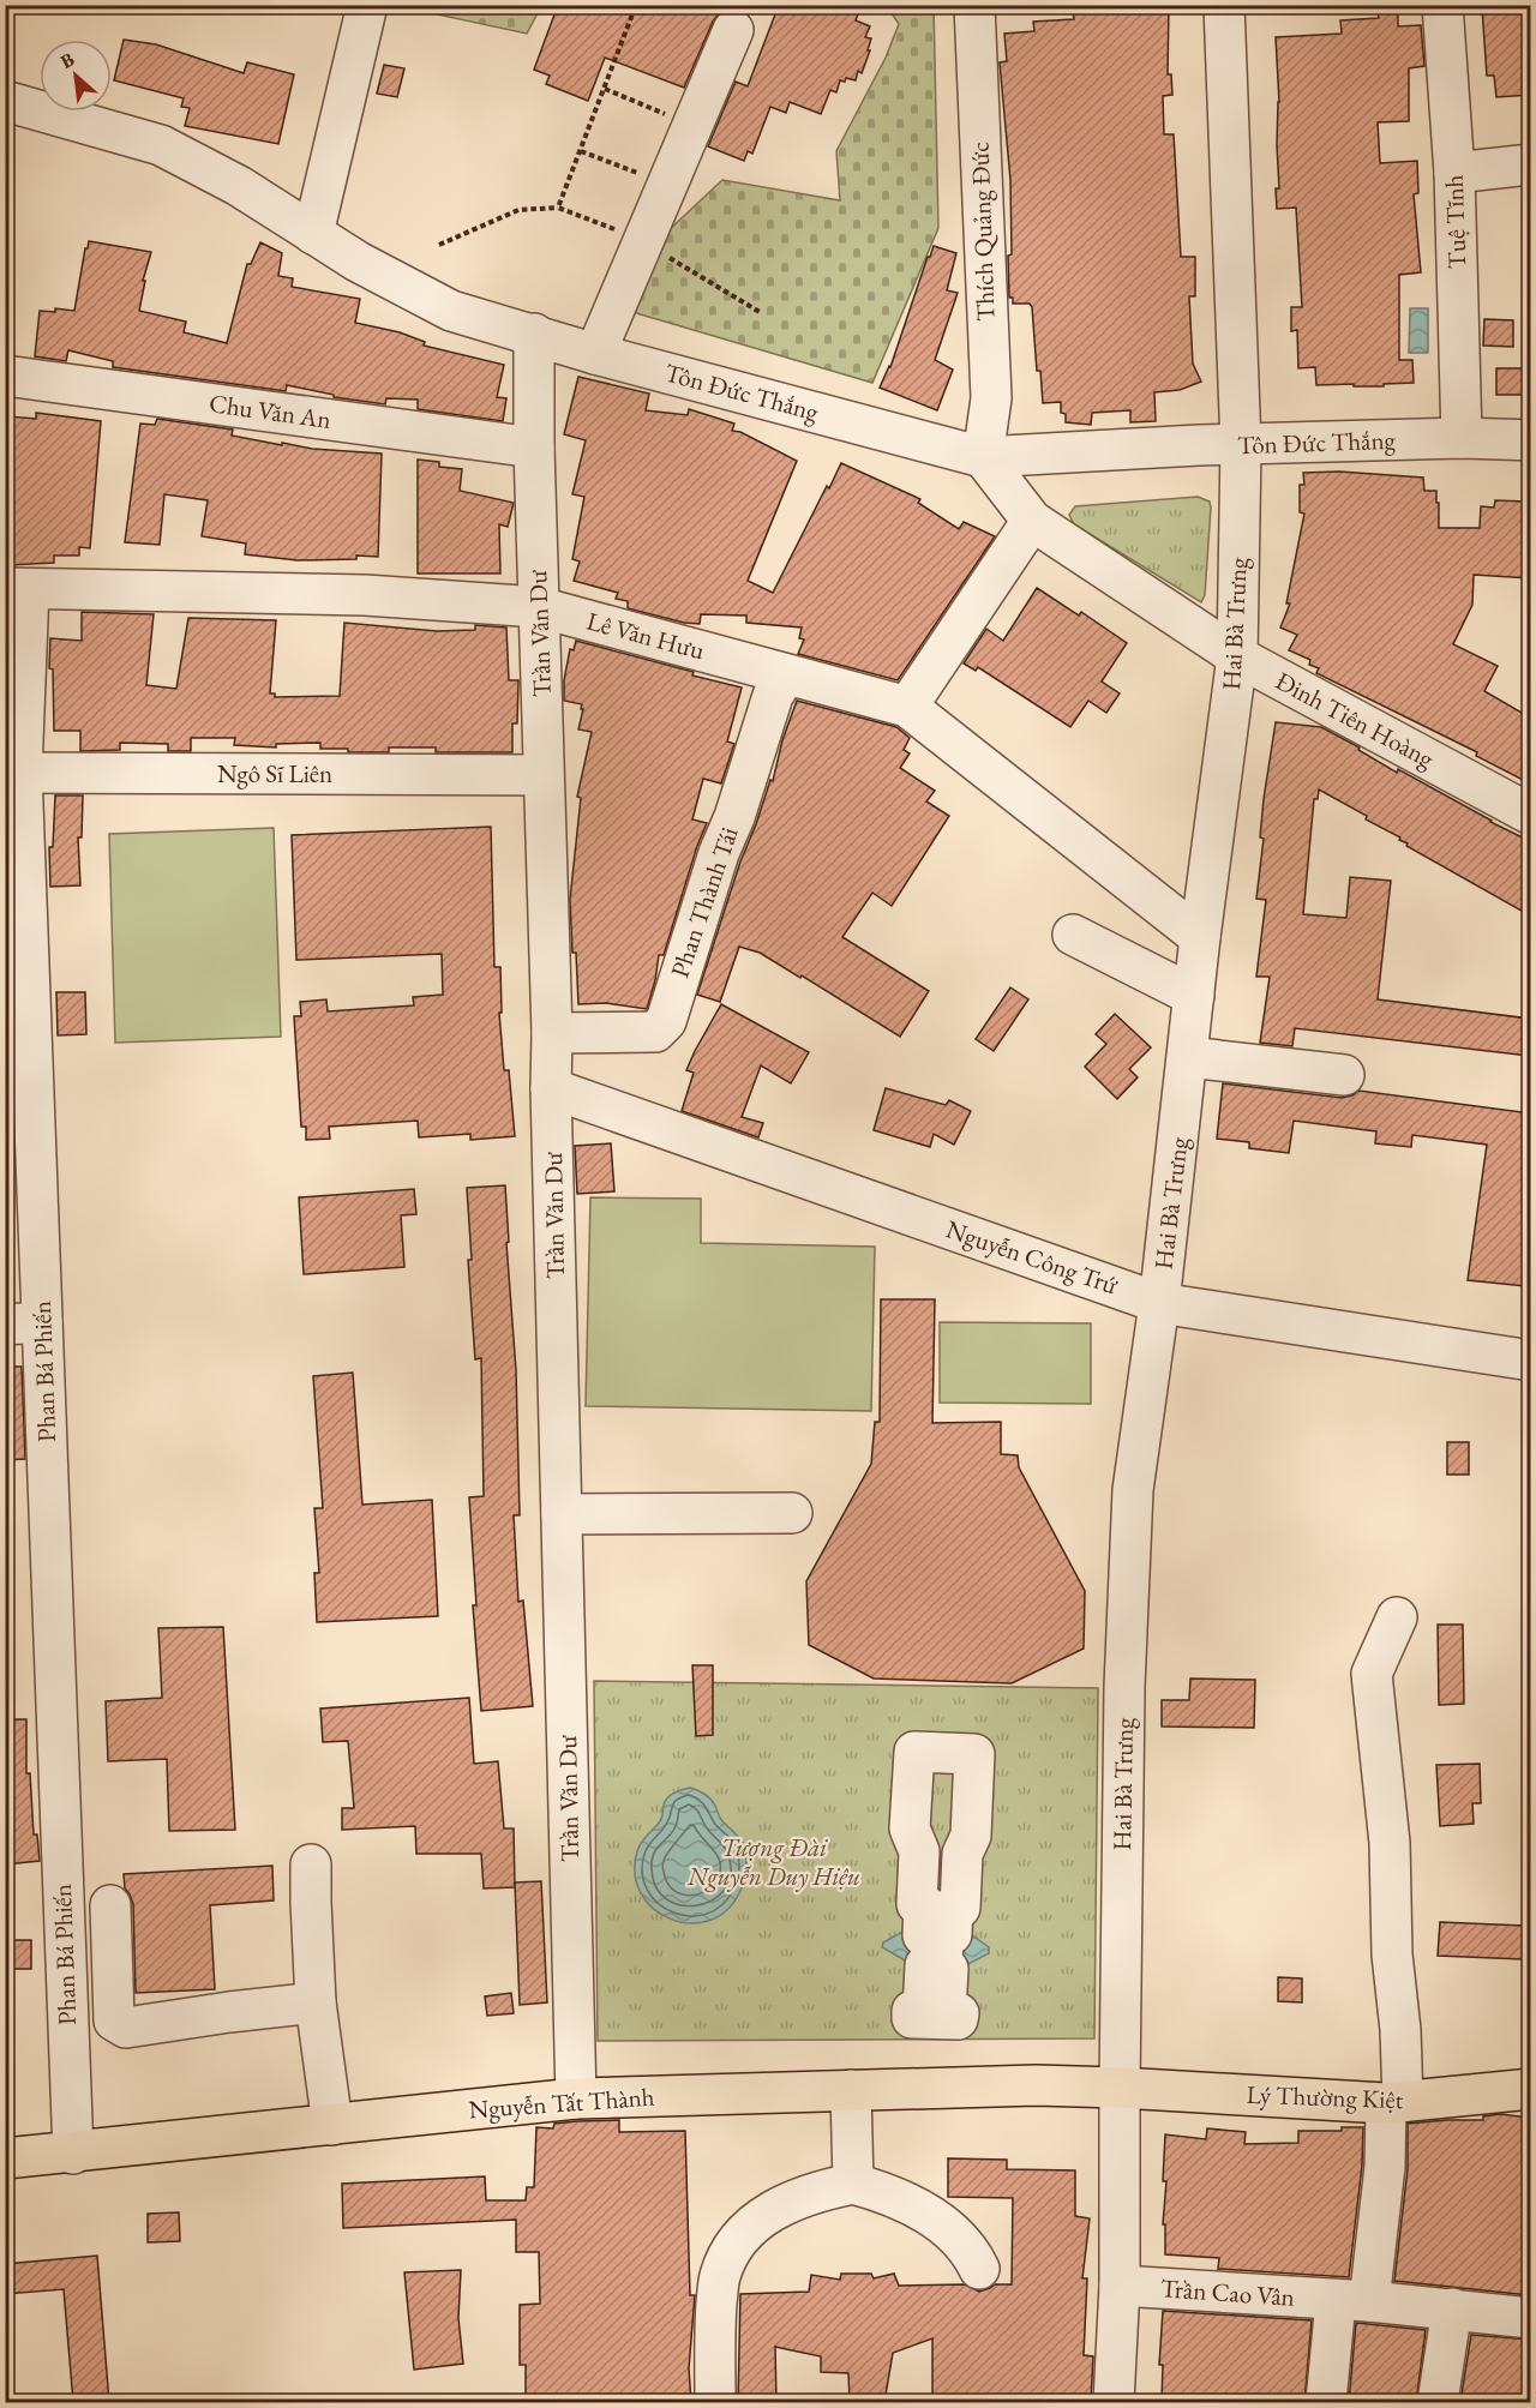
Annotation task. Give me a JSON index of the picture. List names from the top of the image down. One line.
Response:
{"streets":{"main road":["Lý Thường Kiệt","Nguyễn Tất Thành"],"street":["Tuệ Tĩnh","Thích Quảng Đức","Tôn Đức Thắng","Chu Văn An","Hai Bà Trưng","Trần Văn Dư","Lê Văn Hưu","Đinh Tiên Hoàng","Ngô Sĩ Liên","Phan Thành Tái","Nguyễn Công Trứ","Phan Bá Phiến","Trần Cao Vân"]},"crossings":[["Tuệ Tĩnh","Tôn Đức Thắng"],["Thích Quảng Đức","Tôn Đức Thắng"],["Thích Quảng Đức","Đinh Tiên Hoàng"],["Tôn Đức Thắng","Hai Bà Trưng"],["Tôn Đức Thắng","Trần Văn Dư"],["Tôn Đức Thắng","Đinh Tiên Hoàng"],["Chu Văn An","Trần Văn Dư"],["Hai Bà Trưng","Lê Văn Hưu"],["Hai Bà Trưng","Đinh Tiên Hoàng"],["Hai Bà Trưng","Nguyễn Công Trứ"],["Hai Bà Trưng","Lý Thường Kiệt"],["Hai Bà Trưng","Nguyễn Tất Thành"],["Hai Bà Trưng","Trần Cao Vân"],["Trần Văn Dư","Lê Văn Hưu"],["Trần Văn Dư","Ngô Sĩ Liên"],["Trần Văn Dư","Phan Thành Tái"],["Trần Văn Dư","Nguyễn Công Trứ"],["Trần Văn Dư","Nguyễn Tất Thành"],["Lê Văn Hưu","Phan Thành Tái"],["Lê Văn Hưu","Phan Bá Phiến"],["Ngô Sĩ Liên","Phan Bá Phiến"],["Phan Bá Phiến","Nguyễn Tất Thành"],["Lý Thường Kiệt","Nguyễn Tất Thành"]],"parks":["Tượng Đài Nguyễn Duy Hiệu"],"north":"top left"}
